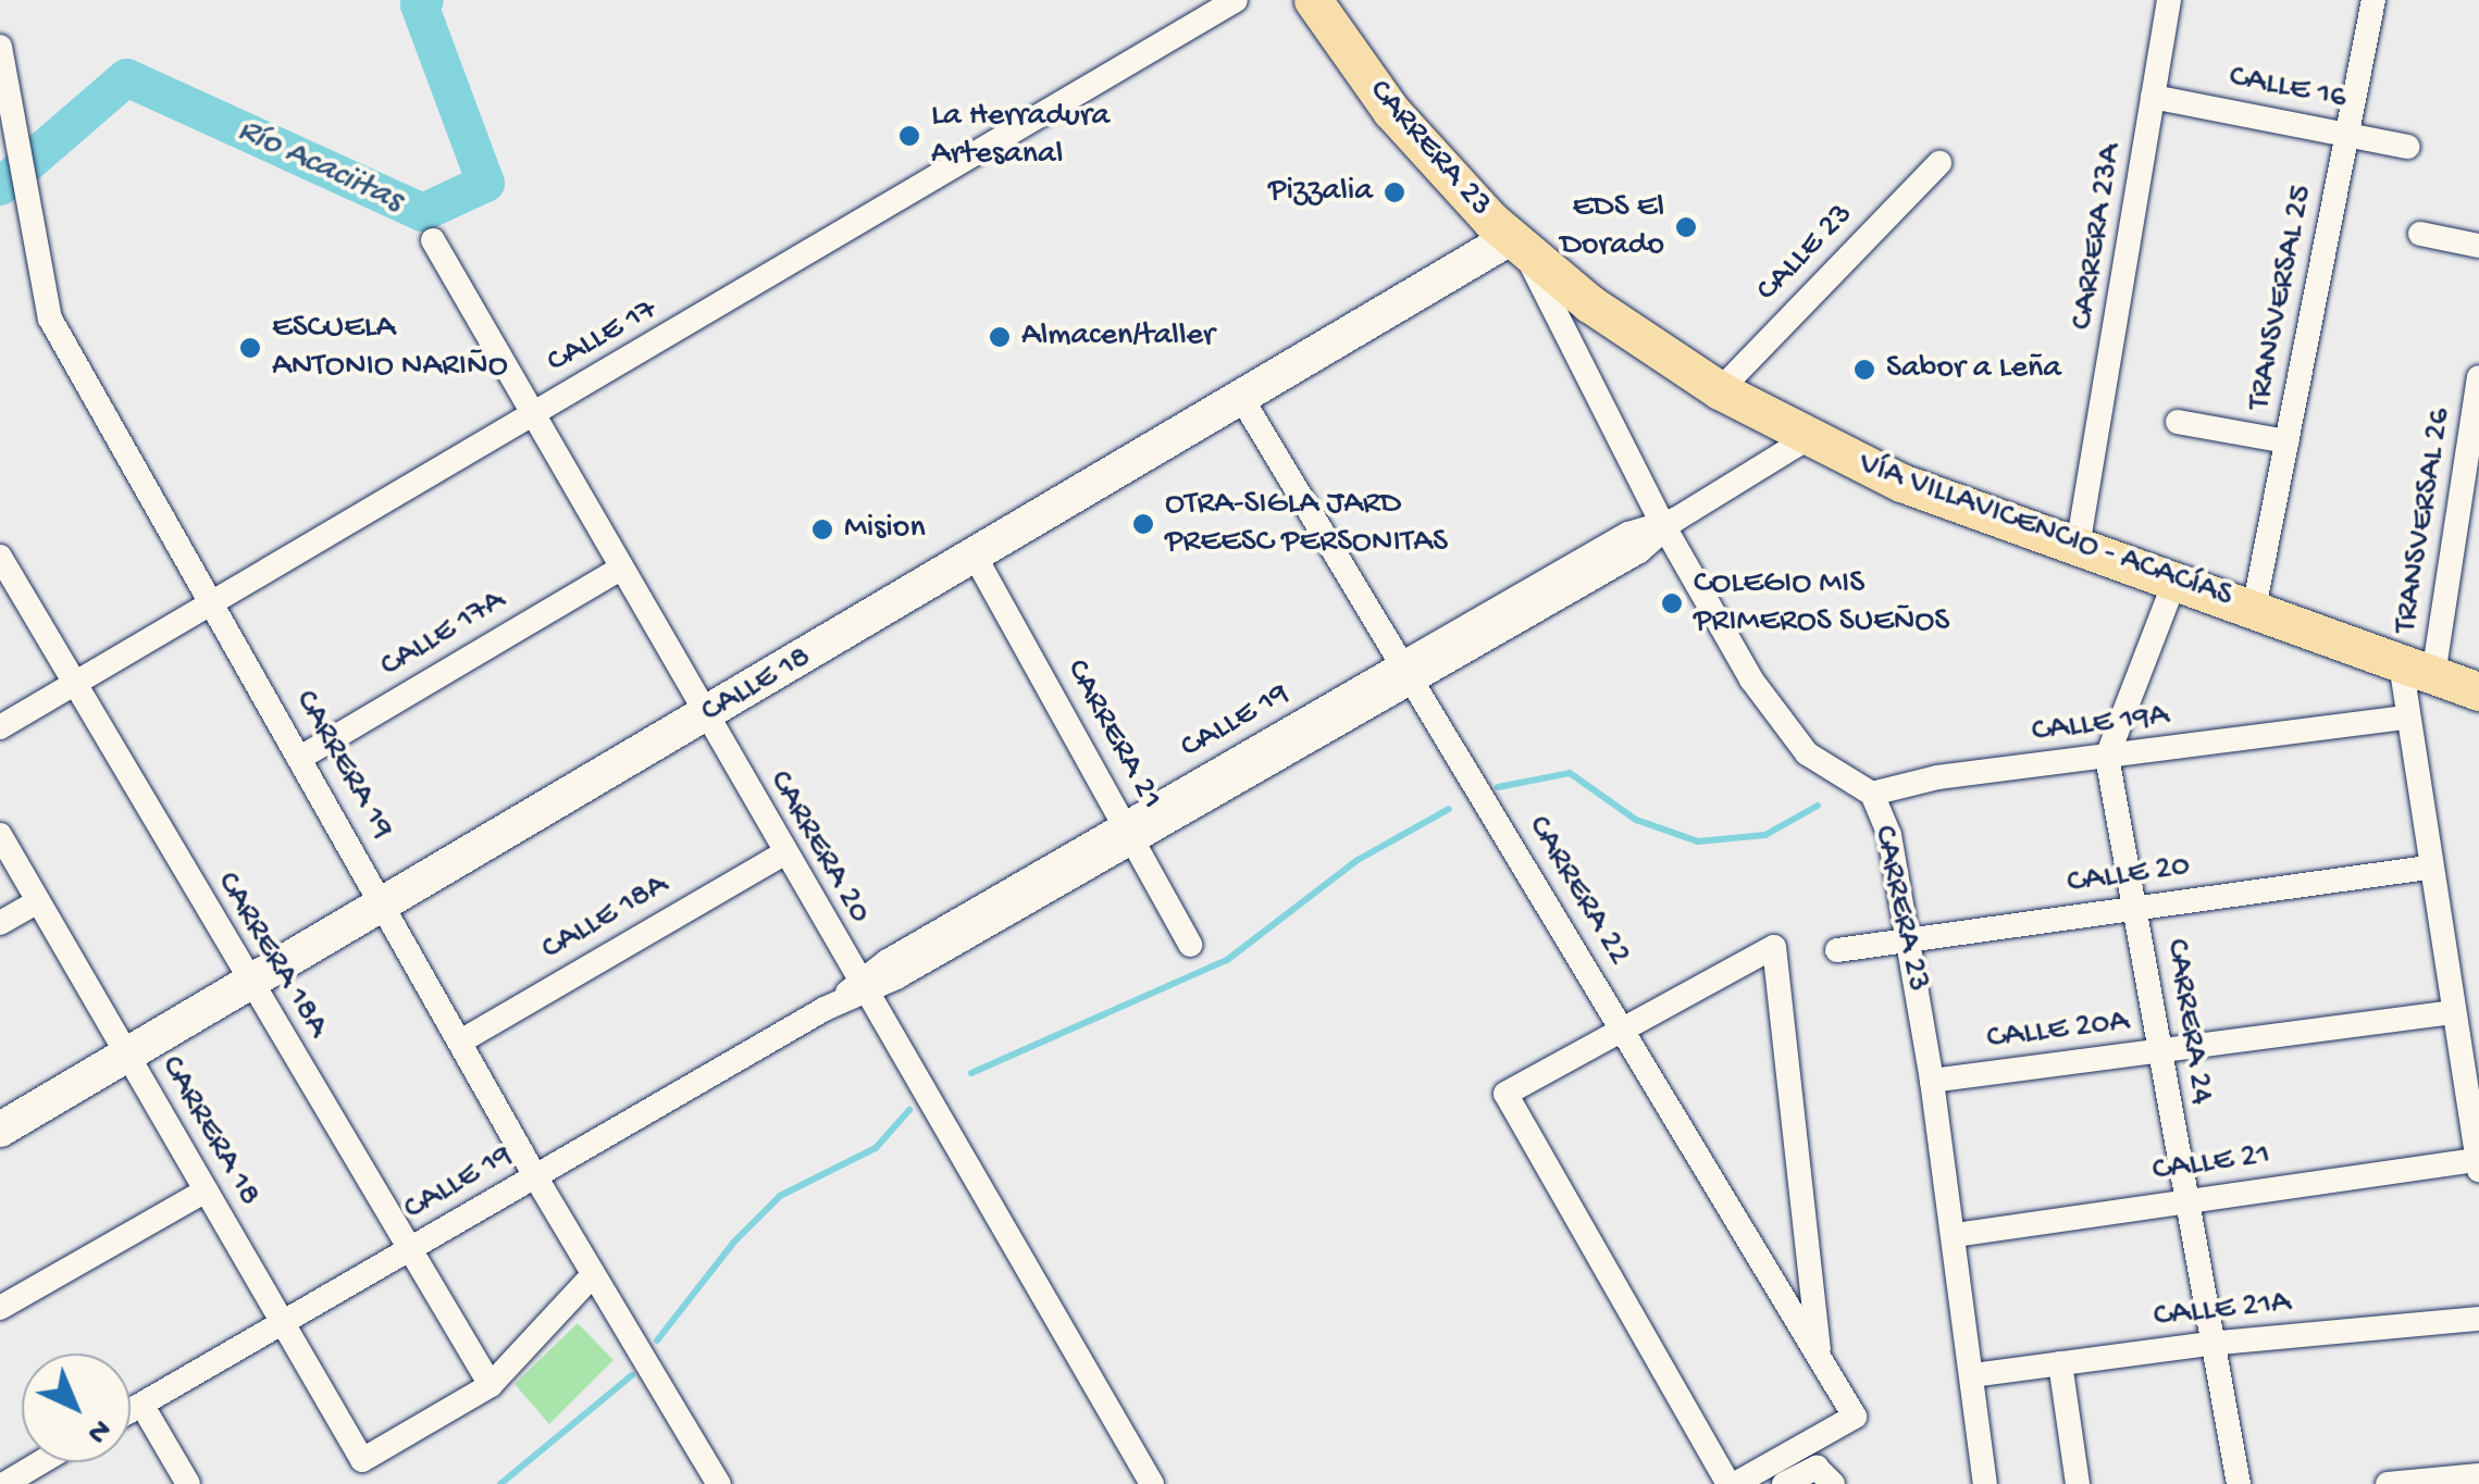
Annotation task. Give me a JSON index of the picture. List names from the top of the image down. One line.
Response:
{"streets":{"main road":["CARRERA 23","VÍA VILLAVICENCIO - ACACÍAS"],"street":["CALLE 16","CARRERA 23A","CALLE 23","TRANSVERSAL 25","CALLE 17","TRANSVERSAL 26","CALLE 17A","CALLE 18","CALLE 19","CALLE 19A","CARRERA 21","CARRERA 19","CARRERA 20","CALLE 20","CARRERA 22","CALLE 18A","CARRERA 18A","CARRERA 24","CALLE 20A","CARRERA 18","CALLE 21","CALLE 21A"]},"crossings":[["CALLE 16","CARRERA 23A"],["CALLE 16","TRANSVERSAL 25"],["CARRERA 23","VÍA VILLAVICENCIO - ACACÍAS"],["CARRERA 23","CALLE 18"],["CARRERA 23","CALLE 19"],["CARRERA 23","CALLE 19A"],["CARRERA 23","CALLE 20"],["CARRERA 23","CALLE 20A"],["CARRERA 23","CALLE 21"],["CARRERA 23","CALLE 21A"],["CARRERA 23A","VÍA VILLAVICENCIO - ACACÍAS"],["CALLE 23","VÍA VILLAVICENCIO - ACACÍAS"],["TRANSVERSAL 25","VÍA VILLAVICENCIO - ACACÍAS"],["CALLE 17","CARRERA 19"],["CALLE 17","CARRERA 20"],["CALLE 17","CARRERA 18A"],["TRANSVERSAL 26","VÍA VILLAVICENCIO - ACACÍAS"],["TRANSVERSAL 26","CALLE 19A"],["TRANSVERSAL 26","CALLE 20"],["TRANSVERSAL 26","CALLE 20A"],["TRANSVERSAL 26","CALLE 21"],["VÍA VILLAVICENCIO - ACACÍAS","CALLE 18"],["VÍA VILLAVICENCIO - ACACÍAS","CALLE 19"],["CALLE 17A","CARRERA 19"],["CALLE 17A","CARRERA 20"],["CALLE 18","CARRERA 21"],["CALLE 18","CARRERA 19"],["CALLE 18","CARRERA 20"],["CALLE 18","CARRERA 22"],["CALLE 18","CARRERA 18A"],["CALLE 18","CARRERA 18"],["CALLE 19","CARRERA 21"],["CALLE 19","CARRERA 19"],["CALLE 19","CARRERA 20"],["CALLE 19","CARRERA 22"],["CALLE 19","CARRERA 18A"],["CALLE 19","CARRERA 18"],["CALLE 19A","CARRERA 24"],["CARRERA 19","CALLE 18A"],["CARRERA 20","CALLE 18A"],["CALLE 20","CARRERA 24"],["CARRERA 18A","CARRERA 18"],["CARRERA 24","CALLE 20A"],["CARRERA 24","CALLE 21"],["CARRERA 24","CALLE 21A"]],"water":["Río Acaciitas"],"places":["La Herradura Artesanal","Pizzalia","EDS El Dorado","Almacen/taller","ESCUELA ANTONIO NARIÑO","Sabor a Leña","OTRA-SIGLA JARD PREESC PERSONITAS","Mision","COLEGIO MIS PRIMEROS SUEÑOS"],"north":"bottom right"}
